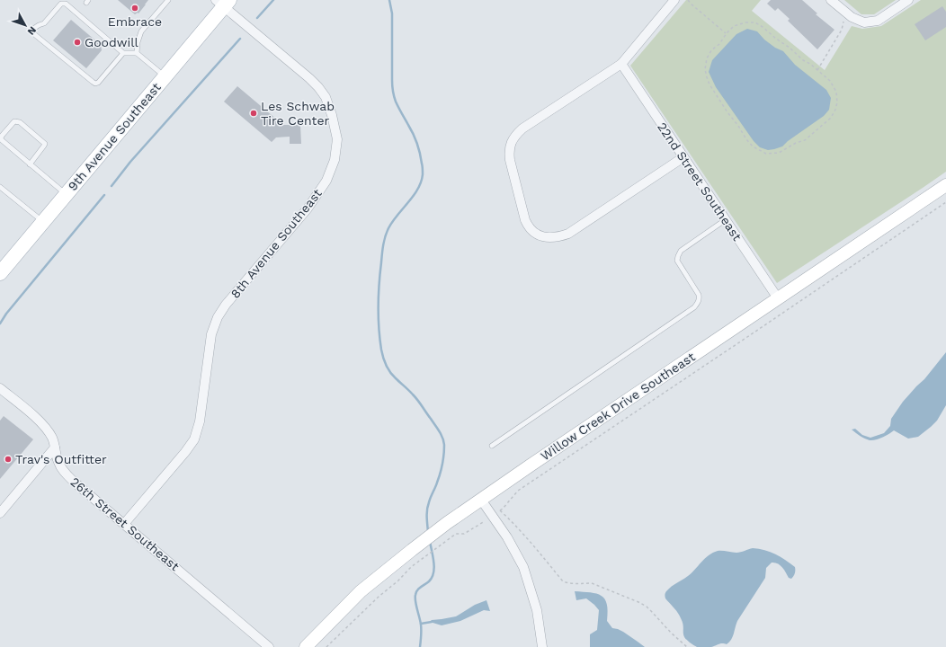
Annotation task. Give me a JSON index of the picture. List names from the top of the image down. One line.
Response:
{"streets":{"main road":["9th Avenue Southeast","Willow Creek Drive Southeast"],"street":["22nd Street Southeast","8th Avenue Southeast","26th Street Southeast"]},"crossings":[["9th Avenue Southeast","8th Avenue Southeast"],["22nd Street Southeast","Willow Creek Drive Southeast"],["8th Avenue Southeast","26th Street Southeast"]],"places":["Embrace","Goodwill","Les Schwab Tire Center","Trav's Outfitter"],"north":"bottom right"}
